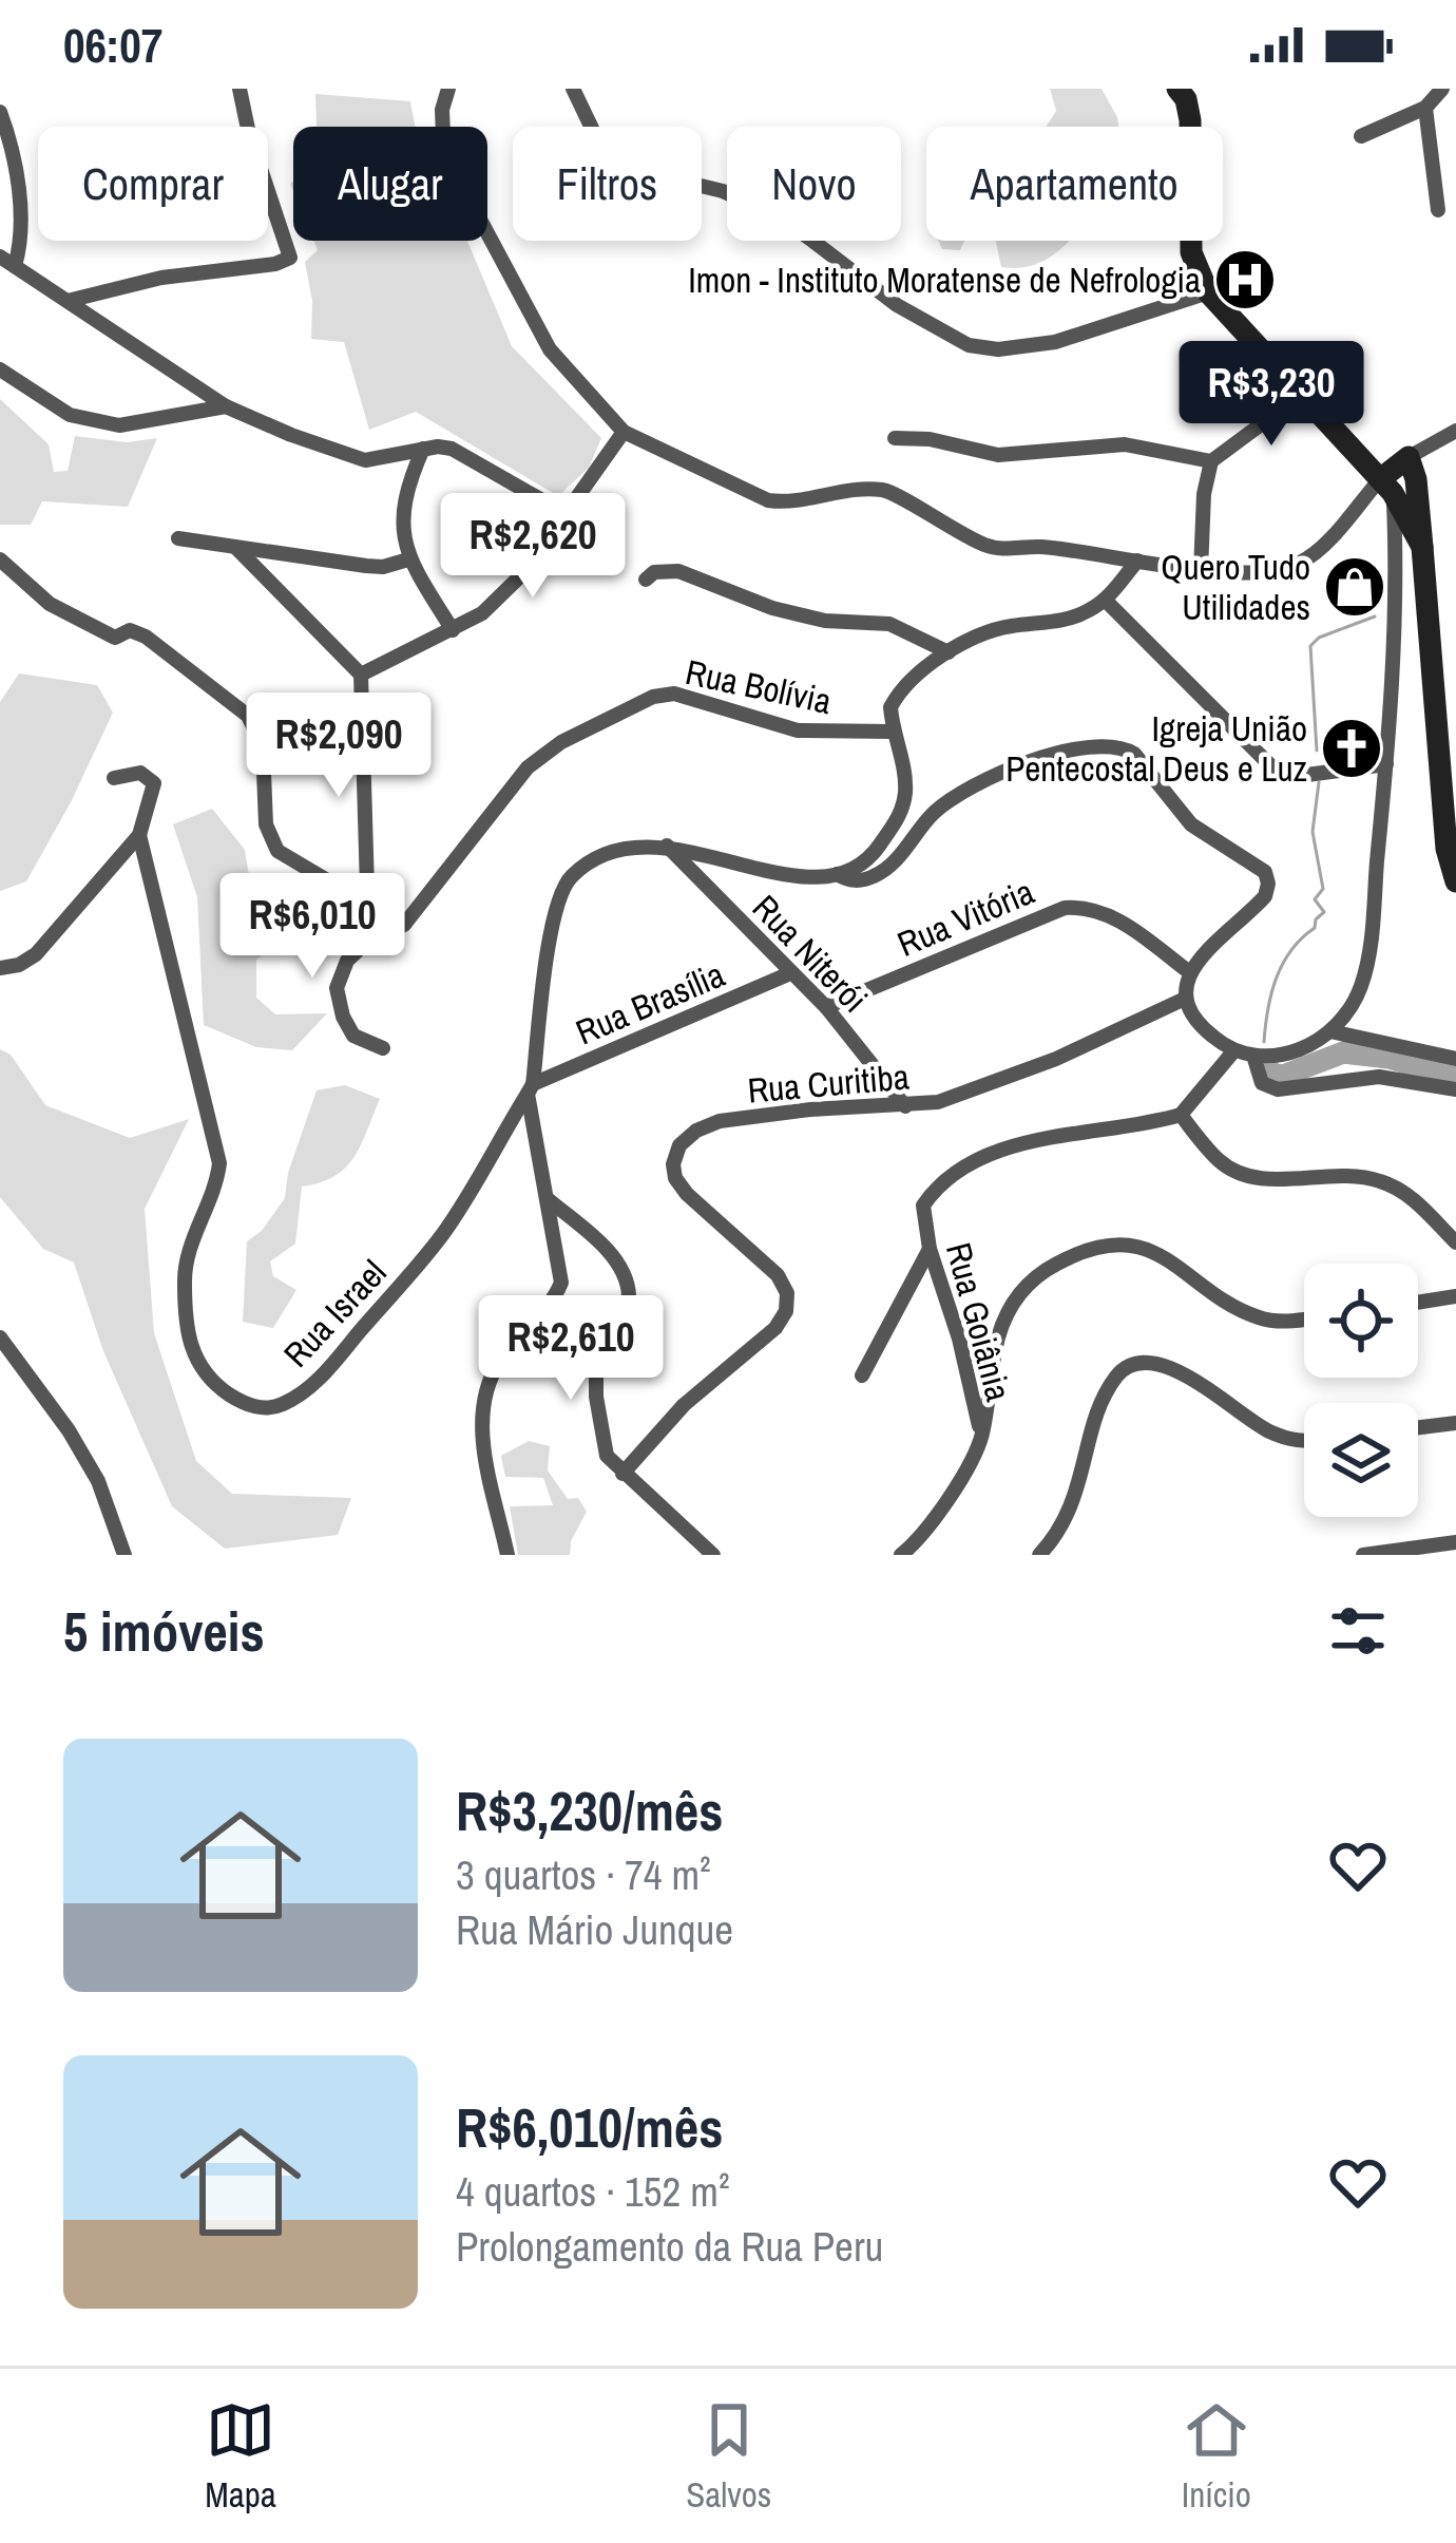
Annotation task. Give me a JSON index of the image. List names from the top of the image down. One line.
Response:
{"streets":{"street":["Rua Bolívia","Rua Vitória","Rua Niterói","Rua Brasília","Rua Curitiba","Rua Israel","Rua Goiânia"]},"crossings":[["Rua Vitória","Rua Niterói"],["Rua Niterói","Rua Brasília"],["Rua Niterói","Rua Curitiba"],["Rua Brasília","Rua Israel"]],"places":{"hospital":["Imon - Instituto Moratense de Nefrologia"],"shop":["Quero Tudo Utilidades"],"church":["Igreja União Pentecostal Deus e Luz"]},"page":{"status":"06:07","chip":["Comprar","Alugar","Filtros","Novo","Apartamento"],"price":["R$3,230","R$2,620","R$2,090","R$6,010","R$2,610"],"heading":"5 imóveis","list":[{"name":"R$3,230/mês","note":"3 quartos · 74 m² · Rua Mário Junque"},{"name":"R$6,010/mês","note":"4 quartos · 152 m² · Prolongamento da Rua Peru"}],"tabs":["Mapa","Salvos","Início"]}}
